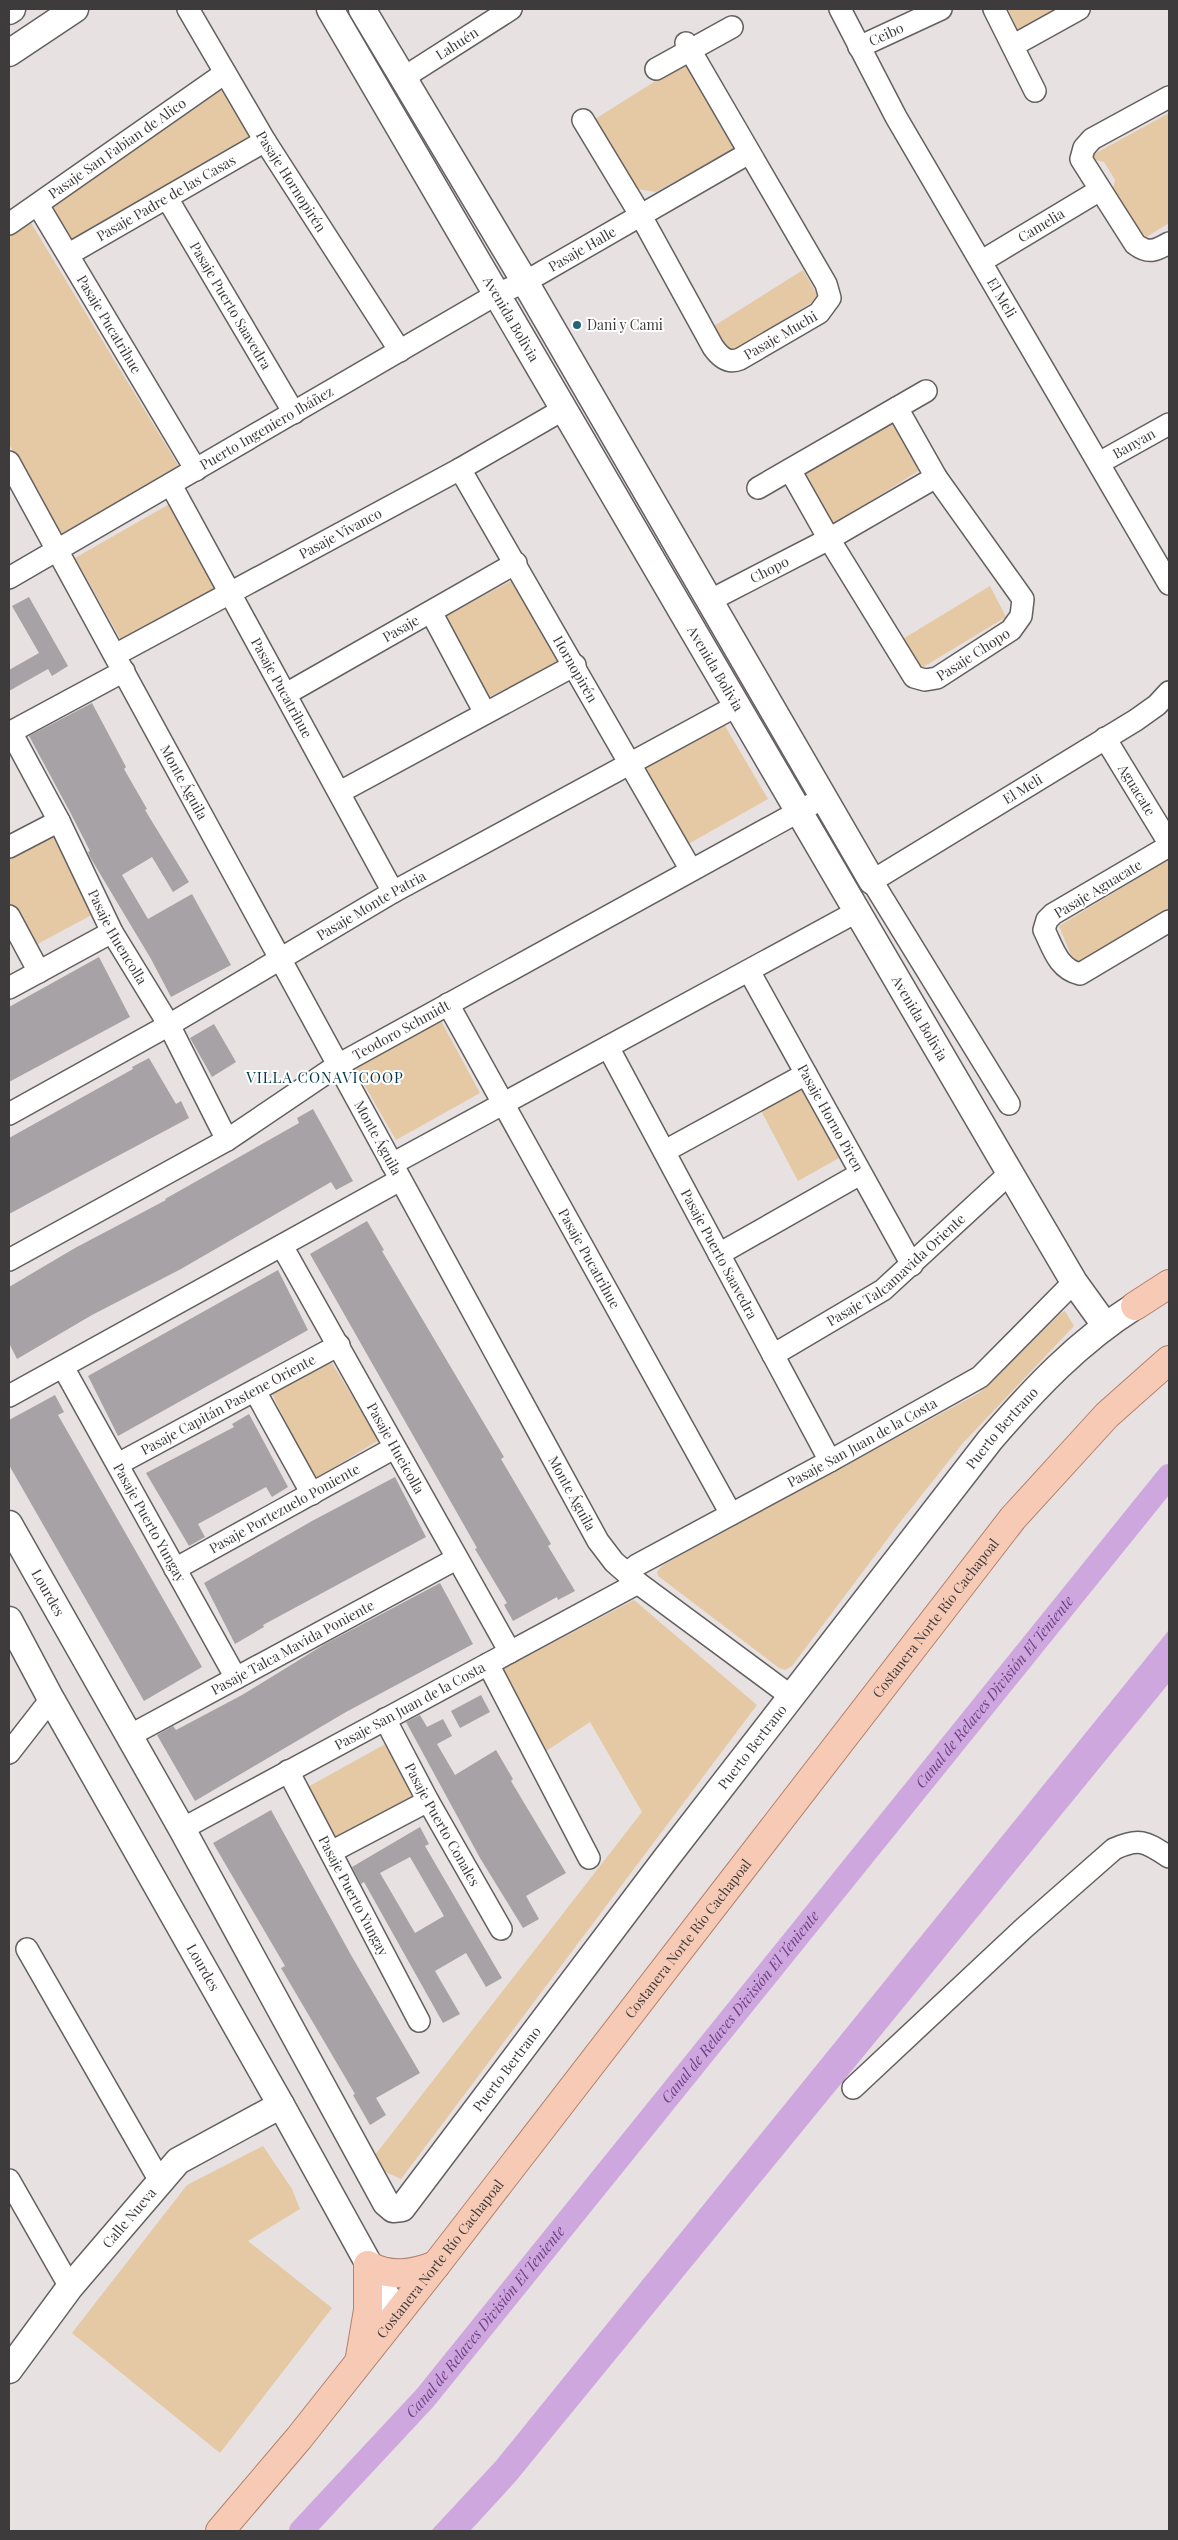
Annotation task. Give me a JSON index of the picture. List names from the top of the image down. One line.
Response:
{"streets":{"main road":["Costanera Norte Río Cachapoal"],"street":["Ceibo","Lahuén","Pasaje San Fabian de Alico","Pasaje Hornopirén","Pasaje Padre de las Casas","Camelia","Pasaje Halle","El Meli","Pasaje Puerto Saavedra","Avenida Bolivia","Pasaje Pucatrihue","Pasaje Muchi","Puerto Ingeniero Ibáñez","Banyan","Pasaje Vivanco","Chopo","Pasaje","Pasaje Chopo","Hornopirén","Monte Águila","Aguacate","Pasaje Aguacate","Pasaje Monte Patria","Pasaje Huencolla","Teodoro Schmidt","Pasaje Horno Piren","Pasaje Talcamavida Oriente","Pasaje Capitán Pastene Oriente","Puerto Bertrano","Pasaje San Juan de la Costa","Pasaje Hueicolla","Pasaje Portezuelo Poniente","Pasaje Puerto Yungay","Lourdes","Pasaje Talca Mavida Poniente","Pasaje Puerto Conales","Calle Nueva"]},"crossings":[["Ceibo","El Meli"],["Lahuén","Avenida Bolivia"],["Pasaje San Fabian de Alico","Pasaje Hornopirén"],["Pasaje San Fabian de Alico","Pasaje Pucatrihue"],["Pasaje Hornopirén","Pasaje Padre de las Casas"],["Pasaje Hornopirén","Puerto Ingeniero Ibáñez"],["Pasaje Padre de las Casas","Pasaje Puerto Saavedra"],["Pasaje Padre de las Casas","Pasaje Pucatrihue"],["Camelia","El Meli"],["Pasaje Halle","Avenida Bolivia"],["Pasaje Halle","Pasaje Muchi"],["Pasaje Halle","Puerto Ingeniero Ibáñez"],["El Meli","Avenida Bolivia"],["El Meli","Banyan"],["El Meli","Aguacate"],["Pasaje Puerto Saavedra","Puerto Ingeniero Ibáñez"],["Pasaje Puerto Saavedra","Pasaje Talcamavida Oriente"],["Pasaje Puerto Saavedra","Pasaje San Juan de la Costa"],["Avenida Bolivia","Puerto Ingeniero Ibáñez"],["Avenida Bolivia","Pasaje Vivanco"],["Avenida Bolivia","Chopo"],["Avenida Bolivia","Pasaje Monte Patria"],["Avenida Bolivia","Teodoro Schmidt"],["Avenida Bolivia","Pasaje Talcamavida Oriente"],["Avenida Bolivia","Puerto Bertrano"],["Avenida Bolivia","Pasaje San Juan de la Costa"],["Pasaje Pucatrihue","Puerto Ingeniero Ibáñez"],["Pasaje Pucatrihue","Pasaje Vivanco"],["Pasaje Pucatrihue","Pasaje"],["Pasaje Pucatrihue","Pasaje Monte Patria"],["Pasaje Pucatrihue","Teodoro Schmidt"],["Pasaje Pucatrihue","Pasaje San Juan de la Costa"],["Puerto Ingeniero Ibáñez","Monte Águila"],["Pasaje Vivanco","Hornopirén"],["Pasaje Vivanco","Monte Águila"],["Pasaje Vivanco","Pasaje Huencolla"],["Chopo","Pasaje Chopo"],["Pasaje","Hornopirén"],["Hornopirén","Pasaje Monte Patria"],["Hornopirén","Teodoro Schmidt"],["Monte Águila","Pasaje Monte Patria"],["Monte Águila","Teodoro Schmidt"],["Monte Águila","Puerto Bertrano"],["Monte Águila","Pasaje San Juan de la Costa"],["Aguacate","Pasaje Aguacate"],["Pasaje Monte Patria","Pasaje Huencolla"],["Pasaje Huencolla","Teodoro Schmidt"],["Pasaje Horno Piren","Pasaje Talcamavida Oriente"],["Pasaje Capitán Pastene Oriente","Pasaje Hueicolla"],["Pasaje Capitán Pastene Oriente","Pasaje Puerto Yungay"],["Puerto Bertrano","Lourdes"],["Pasaje San Juan de la Costa","Pasaje Hueicolla"],["Pasaje San Juan de la Costa","Pasaje Puerto Yungay"],["Pasaje San Juan de la Costa","Lourdes"],["Pasaje San Juan de la Costa","Pasaje Puerto Conales"],["Pasaje Hueicolla","Pasaje Portezuelo Poniente"],["Pasaje Hueicolla","Pasaje Talca Mavida Poniente"],["Pasaje Portezuelo Poniente","Pasaje Puerto Yungay"],["Pasaje Puerto Yungay","Pasaje Talca Mavida Poniente"],["Lourdes","Costanera Norte Río Cachapoal"],["Lourdes","Pasaje Talca Mavida Poniente"],["Lourdes","Calle Nueva"]],"districts":["VILLA CONAVICOOP"],"water":["Canal de Relaves División El Teniente"],"places":["Dani y Cami"]}
